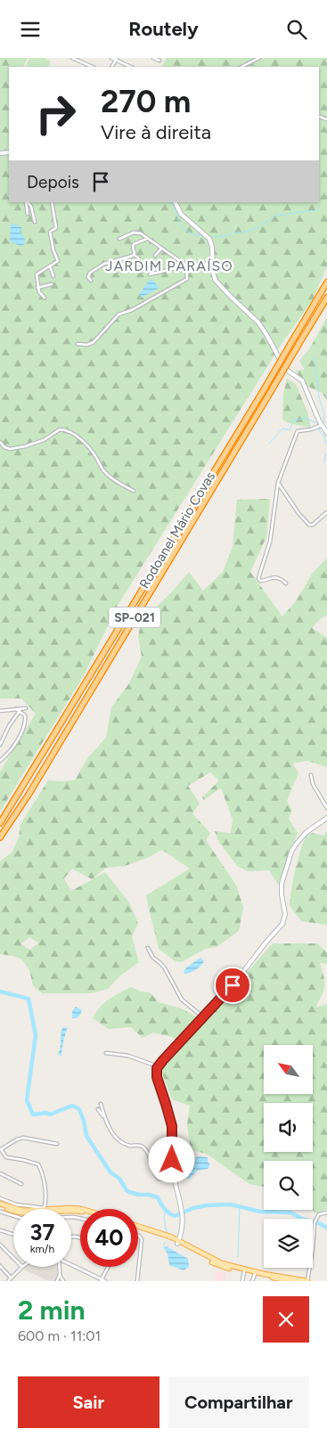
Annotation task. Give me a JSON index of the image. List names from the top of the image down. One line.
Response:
{"streets":{"highway":["Rodoanel Mário Covas","SP-021"]},"districts":["JARDIM PARAÍSO"],"north":"top left","page":{"header":"Routely","turn":["270 m","Vire à direita"],"then":"Depois","speed":"37 km/h","limit":"40","heading":["2 min","600 m · 11:01"],"buttons":["Sair","Compartilhar"]}}
